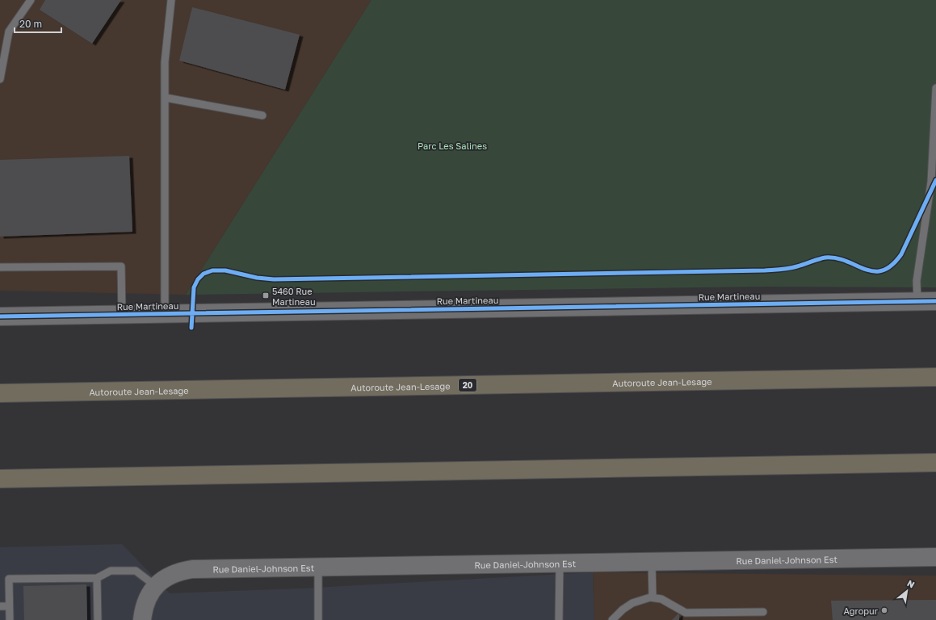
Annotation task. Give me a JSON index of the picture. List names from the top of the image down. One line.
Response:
{"streets":{"highway":["Autoroute Jean-Lesage","20"],"street":["Rue Martineau","Rue Daniel-Johnson Est"]},"parks":["Parc Les Salines"],"places":{"transit":["5460 Rue Martineau"],"other":["Agropur"]},"scale_bar":"20 m","north":"top right"}
